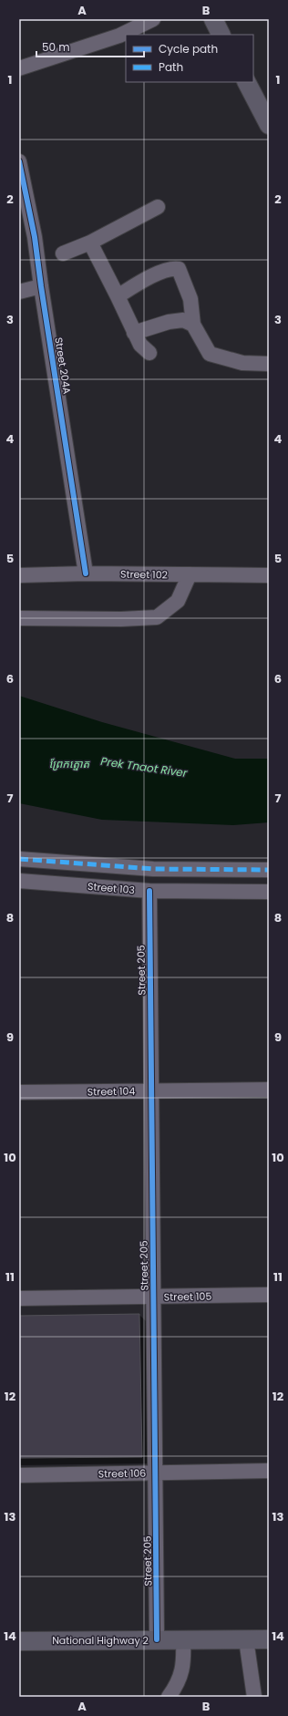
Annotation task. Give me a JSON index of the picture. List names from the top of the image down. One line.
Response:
{"streets":{"main road":["National Highway 2"],"street":["Street 204A","Street 102","Street 103","Street 205","Street 104","Street 105","Street 106"]},"crossings":[["Street 204A","Street 102"],["Street 103","Street 205"],["Street 205","Street 104"],["Street 205","Street 105"],["Street 205","Street 106"],["Street 205","National Highway 2"]],"water":["ព្រែកត្នោត","Prek Tnaot River"],"legend":["Cycle path","Path"],"scale_bar":"50 m","grid":{"columns":["A","B"],"rows":["1","2","3","4","5","6","7","8","9","10","11","12","13","14"]}}
